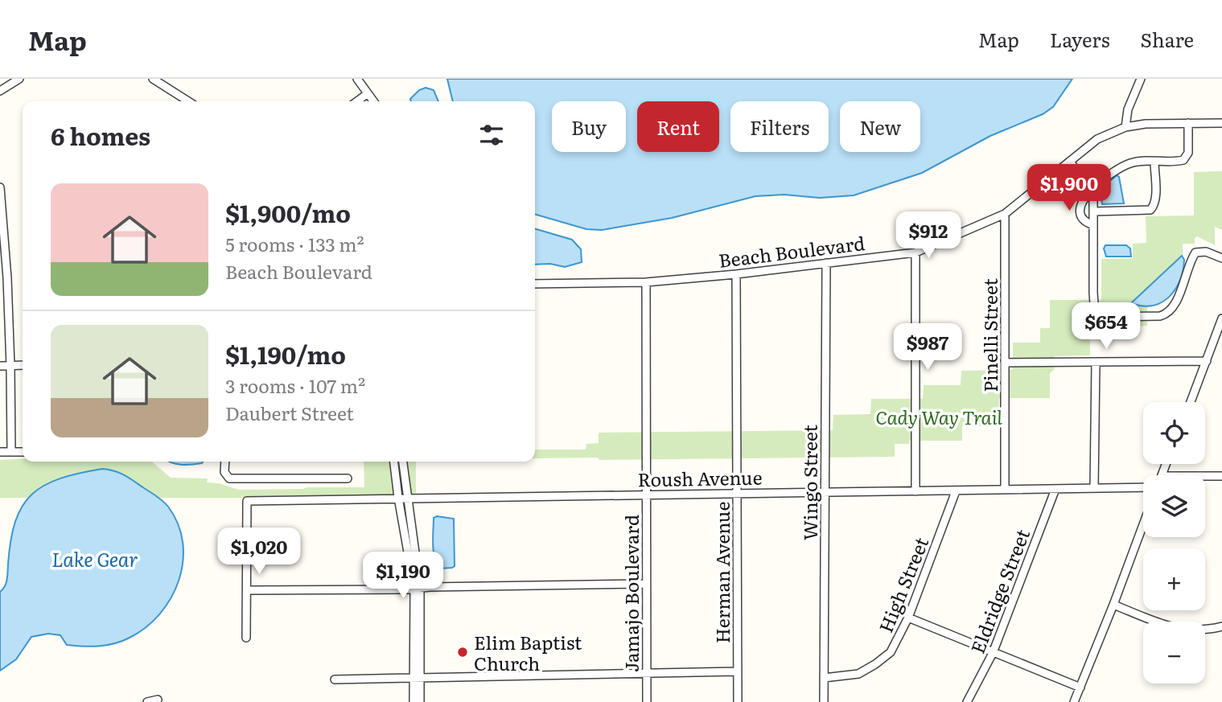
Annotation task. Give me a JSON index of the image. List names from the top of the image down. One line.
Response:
{"streets":{"street":["Beach Boulevard","Pinelli Street","Roush Avenue","Wingo Street","Herman Avenue","High Street","Eldridge Street","Jamajo Boulevard"]},"crossings":[["Beach Boulevard","Pinelli Street"],["Beach Boulevard","Wingo Street"],["Beach Boulevard","Herman Avenue"],["Beach Boulevard","Jamajo Boulevard"],["Pinelli Street","Roush Avenue"],["Roush Avenue","Wingo Street"],["Roush Avenue","Herman Avenue"],["Roush Avenue","High Street"],["Roush Avenue","Eldridge Street"],["Roush Avenue","Jamajo Boulevard"],["Wingo Street","High Street"]],"water":["Lake Gear"],"parks":["Cady Way Trail"],"places":["Elim Baptist Church"],"page":{"header":"Map","nav":["Map","Layers","Share"],"chip":["Buy","Rent","Filters","New"],"heading":"6 homes","price":["$1,900","$912","$654","$987","$1,020","$1,190"],"list":[{"name":"$1,900/mo","note":"5 rooms · 133 m² · Beach Boulevard"},{"name":"$1,190/mo","note":"3 rooms · 107 m² · Daubert Street"}],"map_buttons":["+","−"]}}
